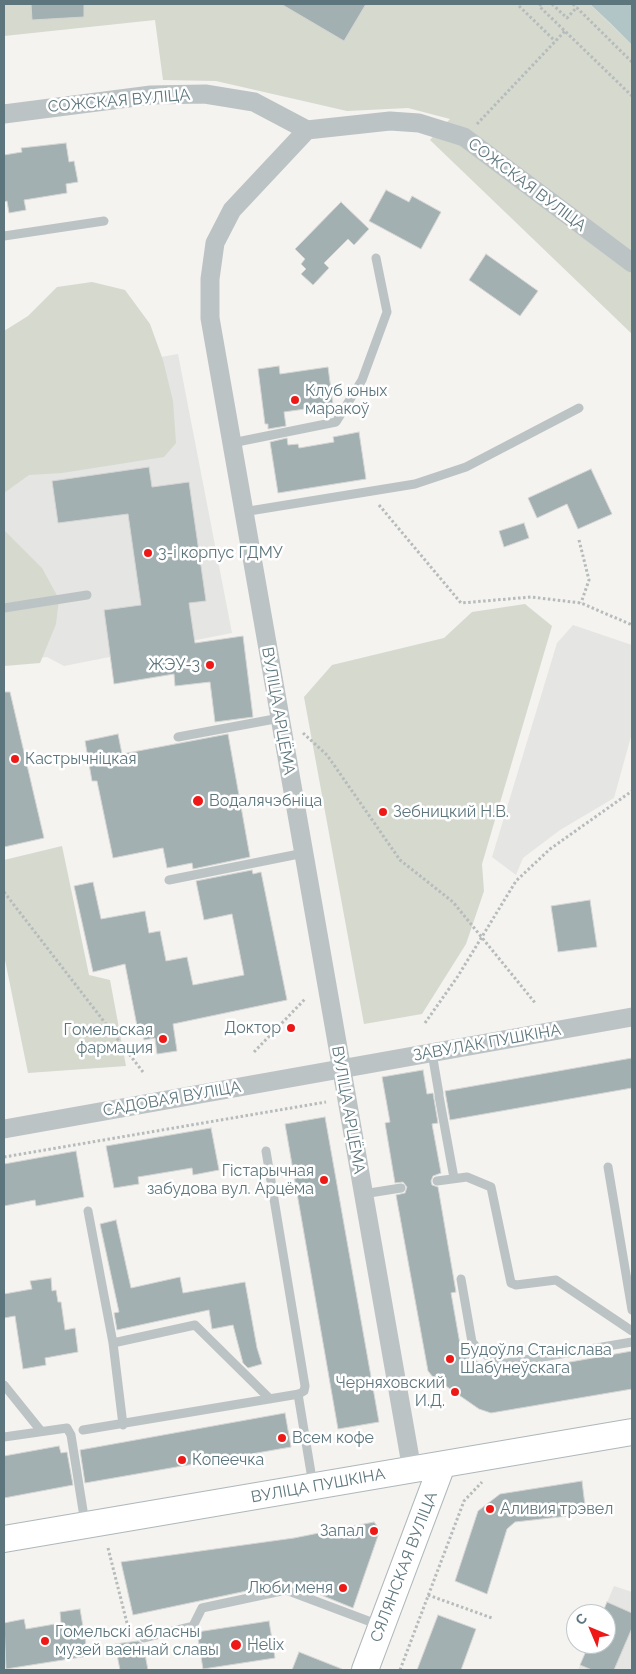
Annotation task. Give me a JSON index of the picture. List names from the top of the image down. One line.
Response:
{"streets":{"street":["СОЖСКАЯ ВУЛІЦА","ВУЛІЦА АРЦЁМА","ЗАВУЛАК ПУШКІНА","САДОВАЯ ВУЛІЦА","ВУЛІЦА ПУШКІНА","СЯЛЯНСКАЯ ВУЛІЦА"]},"crossings":[["СОЖСКАЯ ВУЛІЦА","ВУЛІЦА АРЦЁМА"],["ВУЛІЦА АРЦЁМА","ЗАВУЛАК ПУШКІНА"],["ВУЛІЦА АРЦЁМА","САДОВАЯ ВУЛІЦА"],["ВУЛІЦА АРЦЁМА","ВУЛІЦА ПУШКІНА"],["ЗАВУЛАК ПУШКІНА","САДОВАЯ ВУЛІЦА"],["ВУЛІЦА ПУШКІНА","СЯЛЯНСКАЯ ВУЛІЦА"]],"places":["Клуб юных маракоў","3-і корпус ГДМУ","ЖЭУ-3","Кастрычніцкая","Водалячэбніца","Зебницкий Н.В.","Доктор","Гомельская фармация","Гістарычная забудова вул. Арцёма","Будоўля Станіслава Шабунеўскага","Черняховский И.Д.","Всем кофе","Копеечка","Аливия трэвел","Запал","Люби меня","Гомельскі абласны музей ваеннай славы","Helix"],"north":"top left"}
